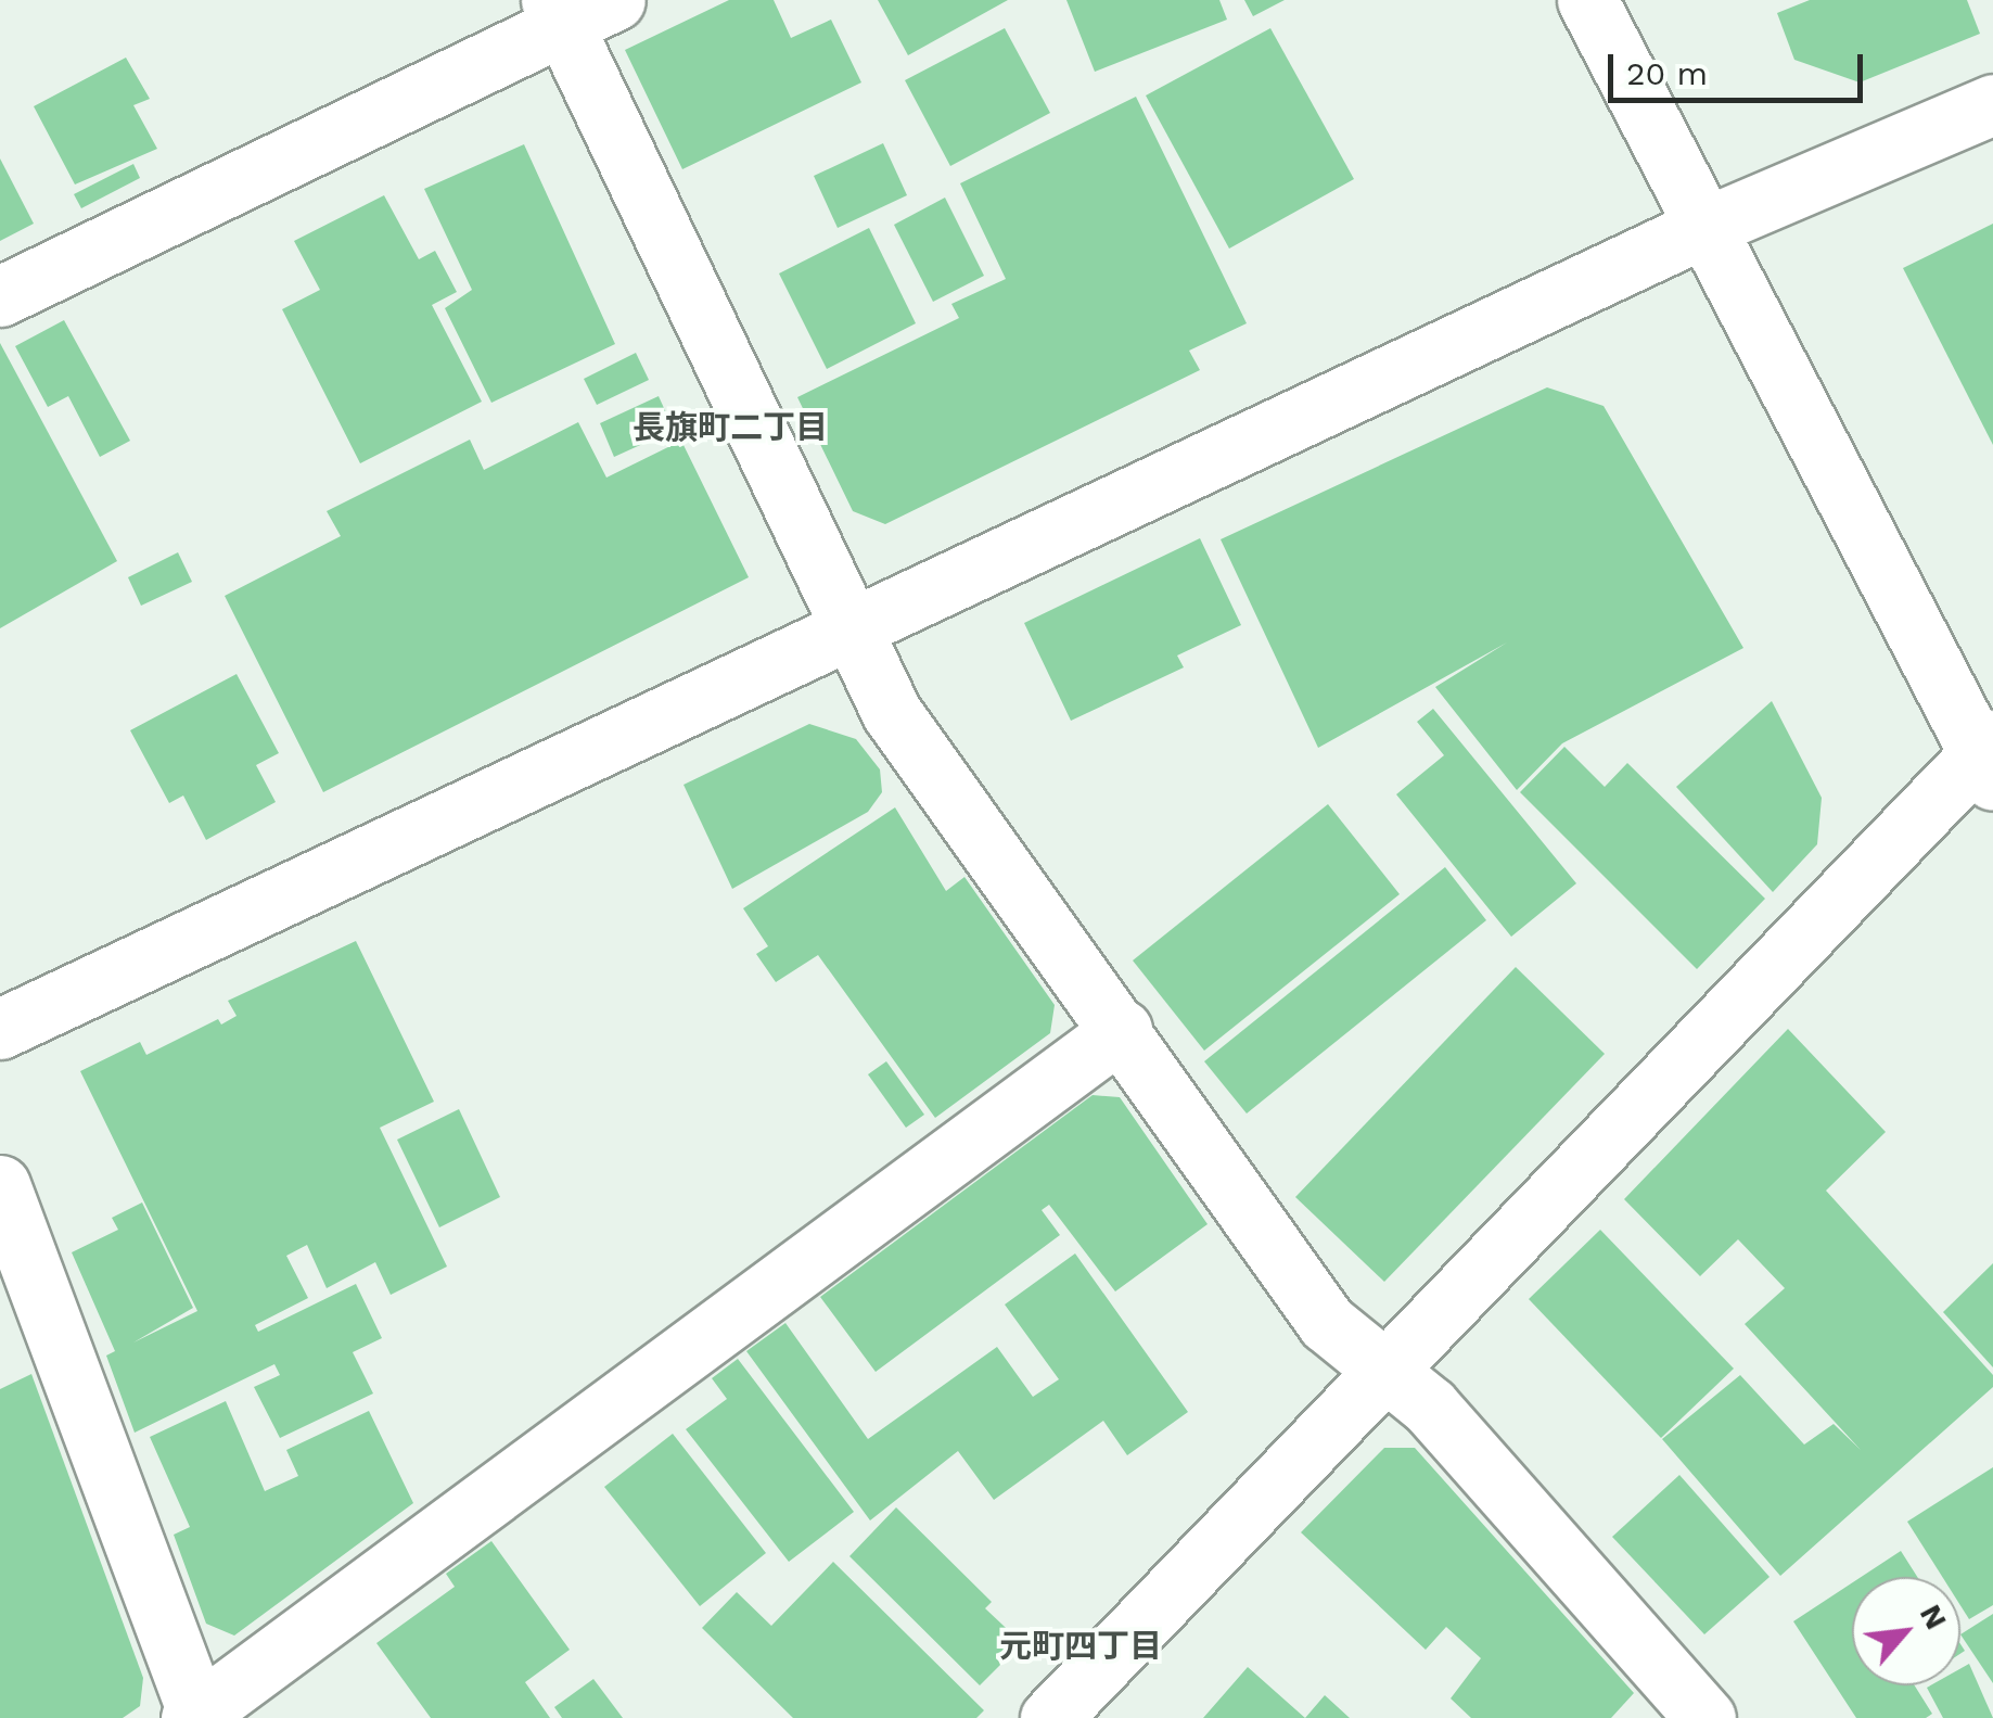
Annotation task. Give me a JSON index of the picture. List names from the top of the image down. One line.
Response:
{"districts":["長旗町二丁目","元町四丁目"],"scale_bar":"20 m","north":"top right"}
